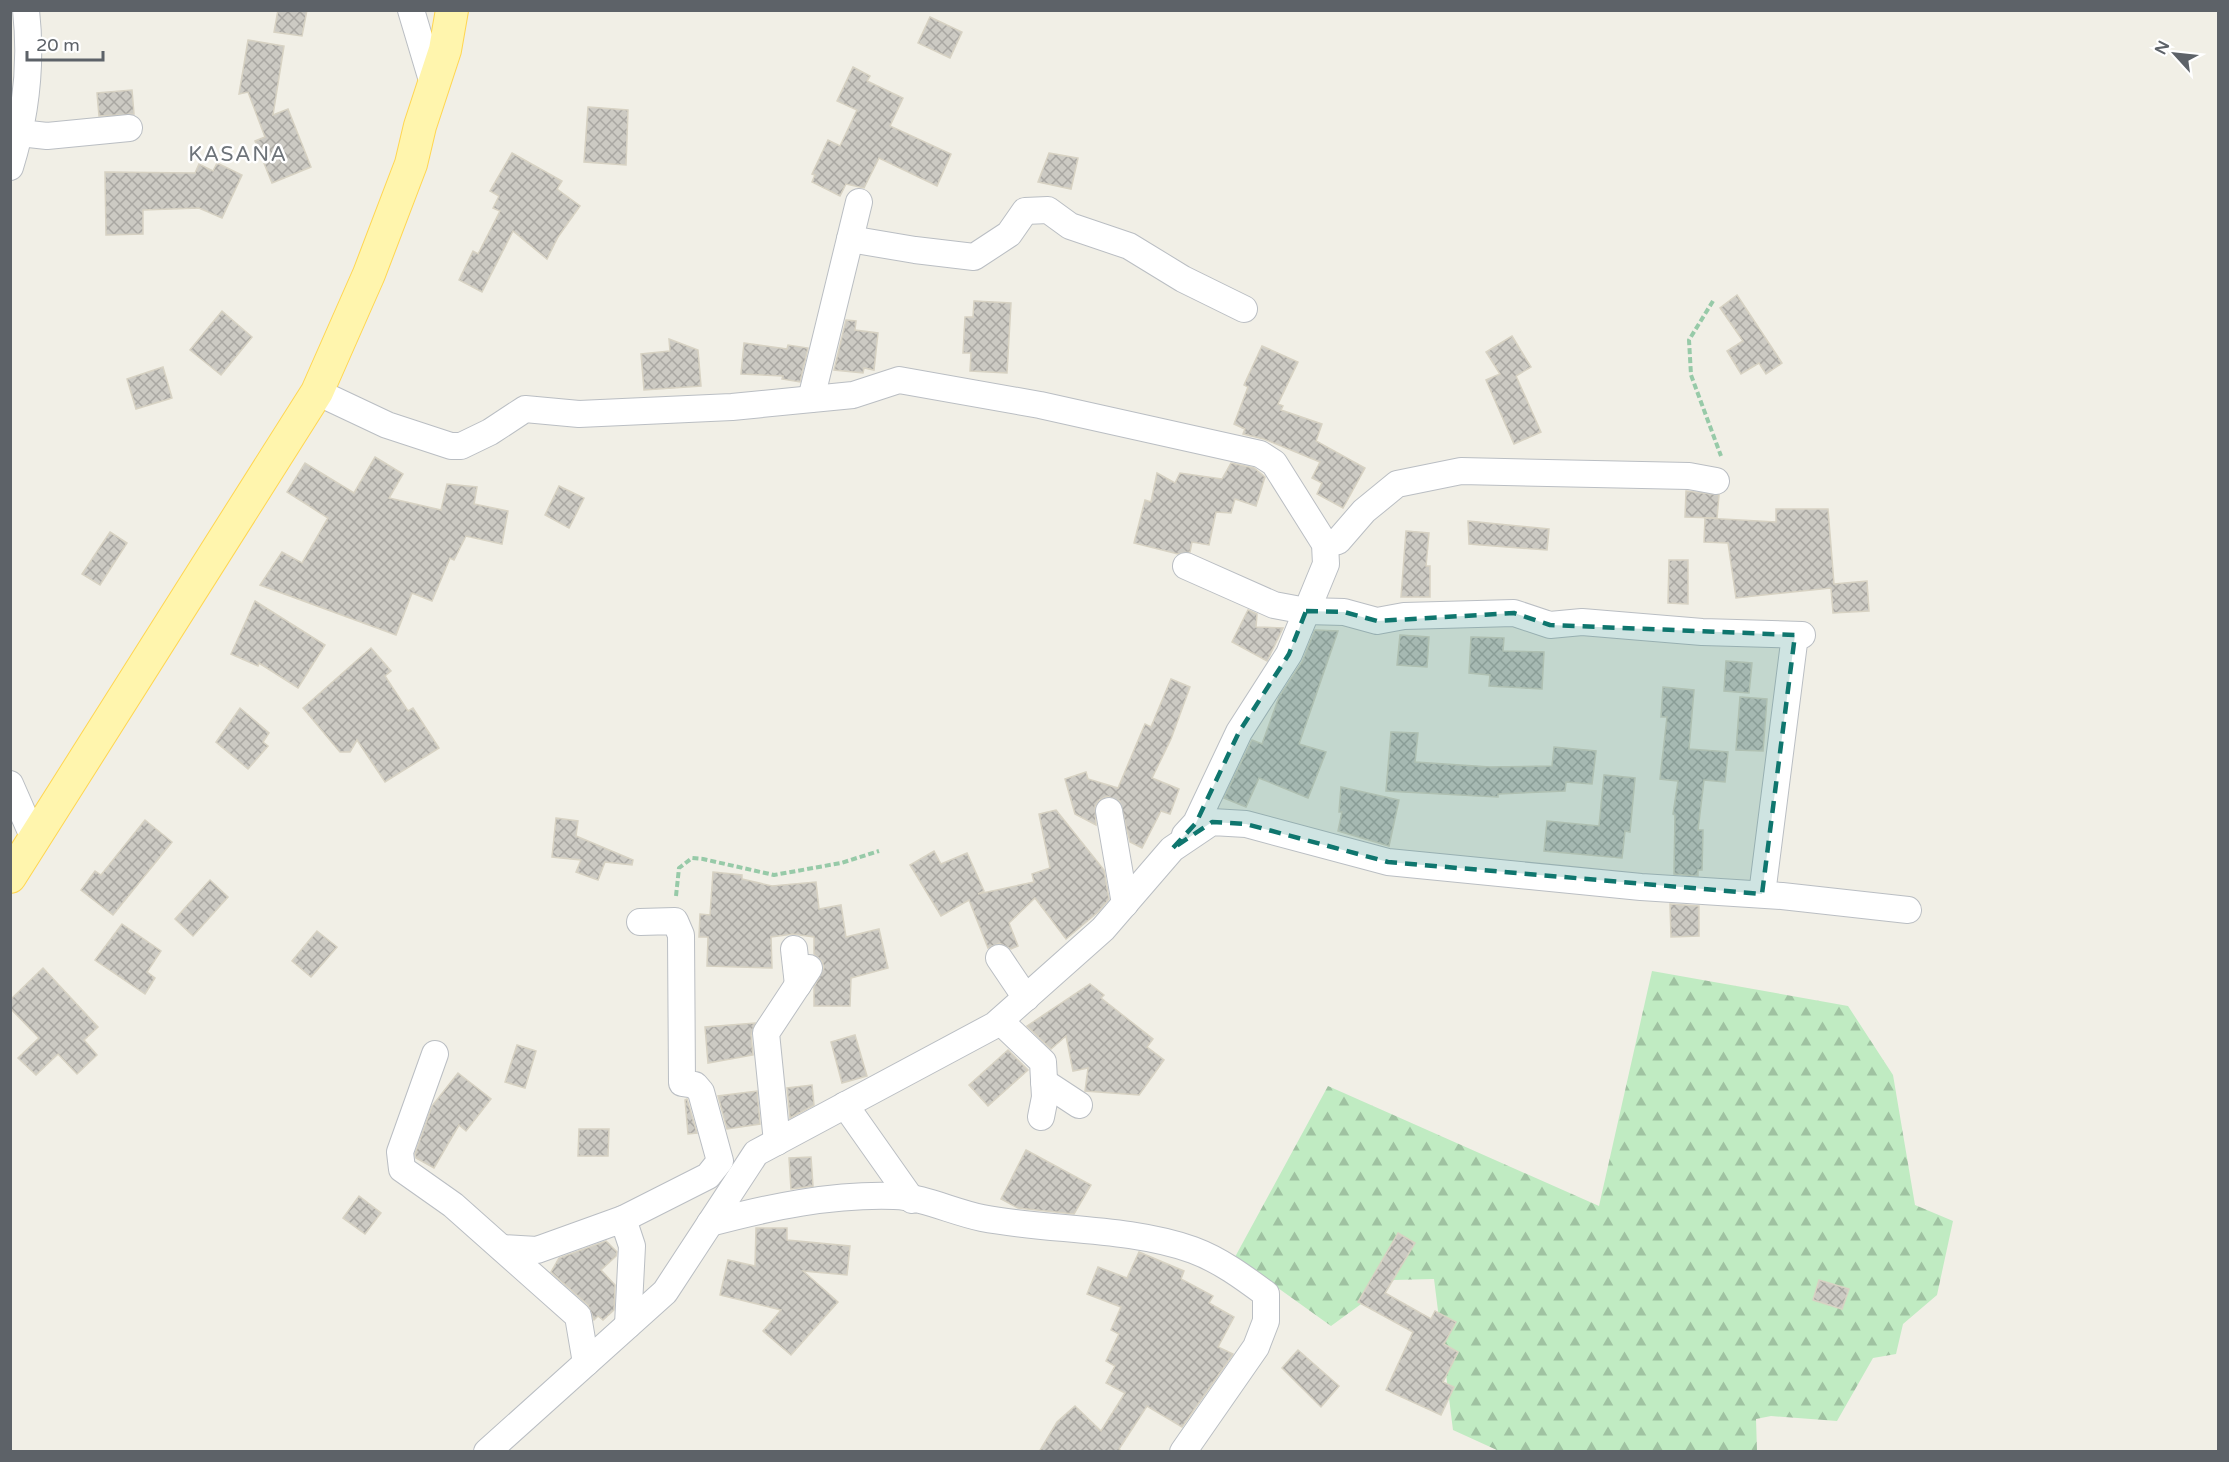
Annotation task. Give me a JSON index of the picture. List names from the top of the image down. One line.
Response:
{"districts":["KASANA"],"scale_bar":"20 m","north":"top left"}
